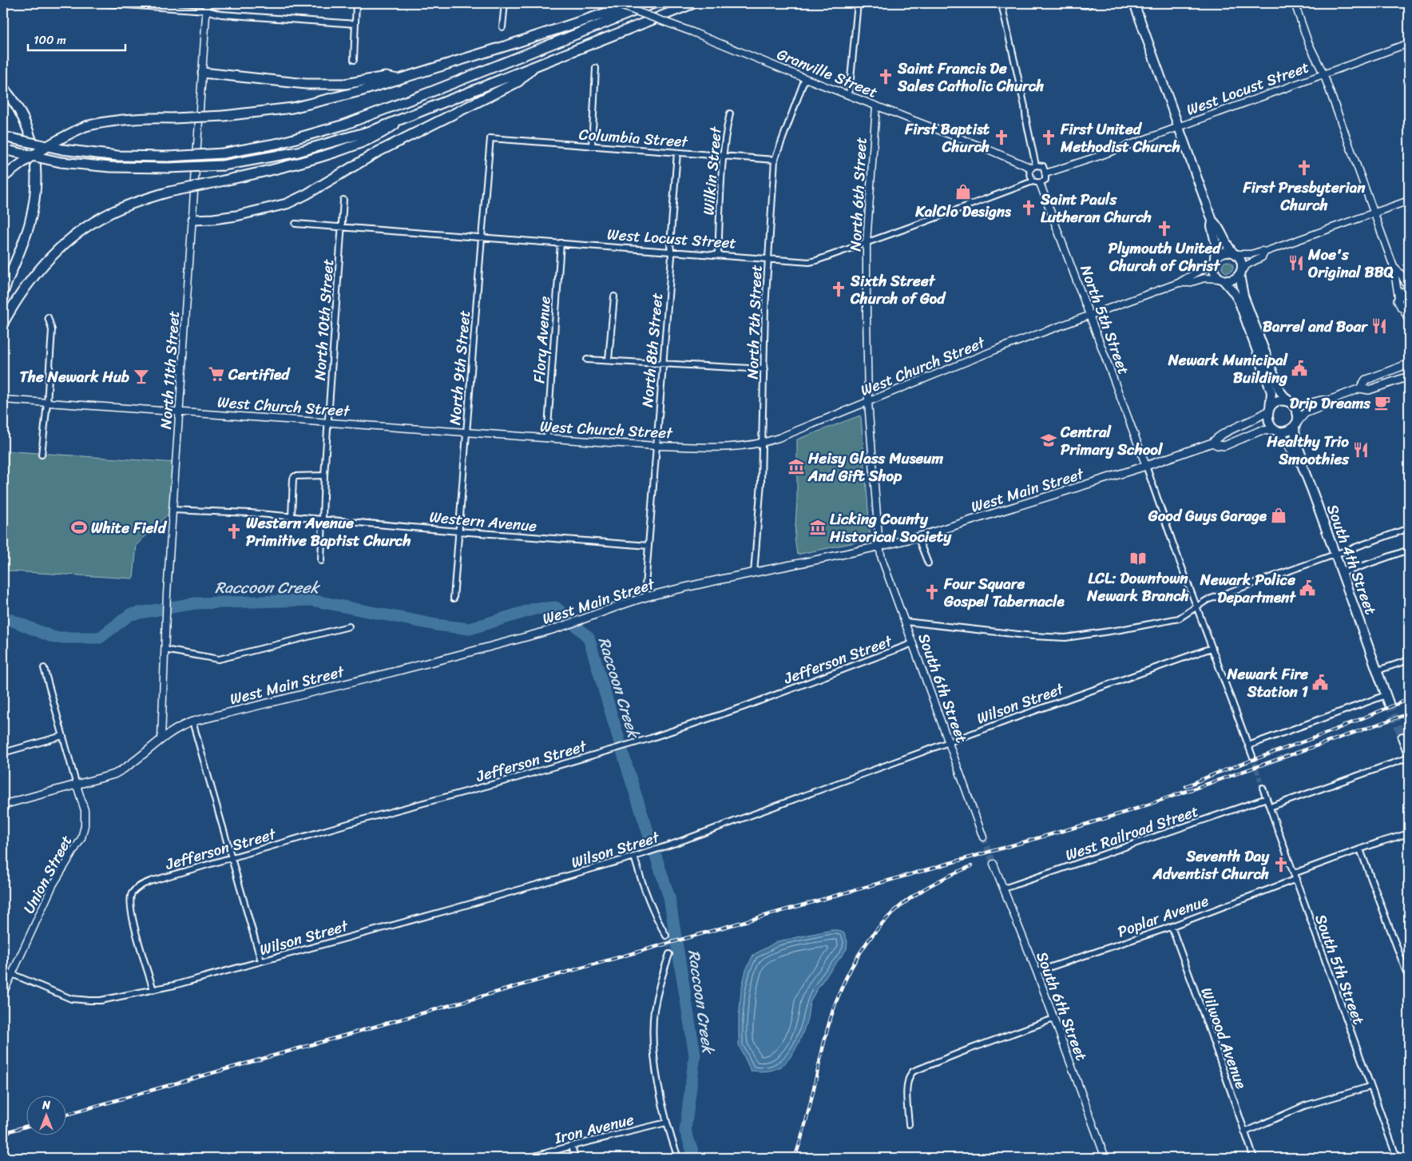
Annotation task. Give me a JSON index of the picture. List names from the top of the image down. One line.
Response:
{"streets":{"main road":["West Main Street","South 4th Street"],"street":["Granville Street","West Locust Street","Columbia Street","Wilkin Street","North 6th Street","North 10th Street","North 5th Street","North 7th Street","Flory Avenue","North 8th Street","West Church Street","North 9th Street","North 11th Street","Western Avenue","Jefferson Street","South 6th Street","Wilson Street","West Railroad Street","Union Street","Poplar Avenue","South 5th Street","Wilwood Avenue","Iron Avenue"]},"crossings":[["Granville Street","West Locust Street"],["Granville Street","North 6th Street"],["Granville Street","North 5th Street"],["Granville Street","North 7th Street"],["West Locust Street","Wilkin Street"],["West Locust Street","North 6th Street"],["West Locust Street","North 10th Street"],["West Locust Street","North 5th Street"],["West Locust Street","North 7th Street"],["West Locust Street","Flory Avenue"],["West Locust Street","North 8th Street"],["West Locust Street","North 9th Street"],["Columbia Street","Wilkin Street"],["Columbia Street","North 7th Street"],["Columbia Street","North 8th Street"],["Columbia Street","North 9th Street"],["North 6th Street","West Church Street"],["North 6th Street","West Main Street"],["North 6th Street","South 6th Street"],["North 10th Street","West Church Street"],["North 10th Street","Western Avenue"],["North 5th Street","West Church Street"],["North 5th Street","West Main Street"],["North 7th Street","West Church Street"],["North 7th Street","West Main Street"],["Flory Avenue","West Church Street"],["North 8th Street","West Church Street"],["North 8th Street","West Main Street"],["North 8th Street","Western Avenue"],["West Church Street","North 9th Street"],["West Church Street","North 11th Street"],["North 9th Street","Western Avenue"],["North 11th Street","West Main Street"],["North 11th Street","Western Avenue"],["West Main Street","South 6th Street"],["West Main Street","Union Street"],["Jefferson Street","South 6th Street"],["Jefferson Street","Wilson Street"],["South 6th Street","Wilson Street"],["South 6th Street","West Railroad Street"],["South 6th Street","Poplar Avenue"],["Wilson Street","Union Street"],["West Railroad Street","South 5th Street"],["Poplar Avenue","South 5th Street"],["Poplar Avenue","Wilwood Avenue"]],"water":["Raccoon Creek"],"places":{"church":["Saint Francis De Sales Catholic Church","First Baptist Church","First United Methodist Church","First Presbyterian Church","Saint Pauls Lutheran Church","Plymouth United Church of Christ","Sixth Street Church of God","Western Avenue Primitive Baptist Church","Four Square Gospel Tabernacle","Seventh Day Adventist Church"],"shop":["KalClo Designs","Good Guys Garage"],"restaurant":["Moe's Original BBQ","Barrel and Boar","Healthy Trio Smoothies"],"public building":["Newark Municipal Building","Newark Police Department","Newark Fire Station 1"],"supermarket":["Certified"],"bar":["The Newark Hub"],"cafe":["Drip Dreams"],"school or university":["Central Primary School"],"museum":["Heisy Glass Museum And Gift Shop","Licking County Historical Society"],"sports":["White Field"],"library":["LCL: Downtown Newark Branch"]},"scale_bar":"100 m","north":"top"}
